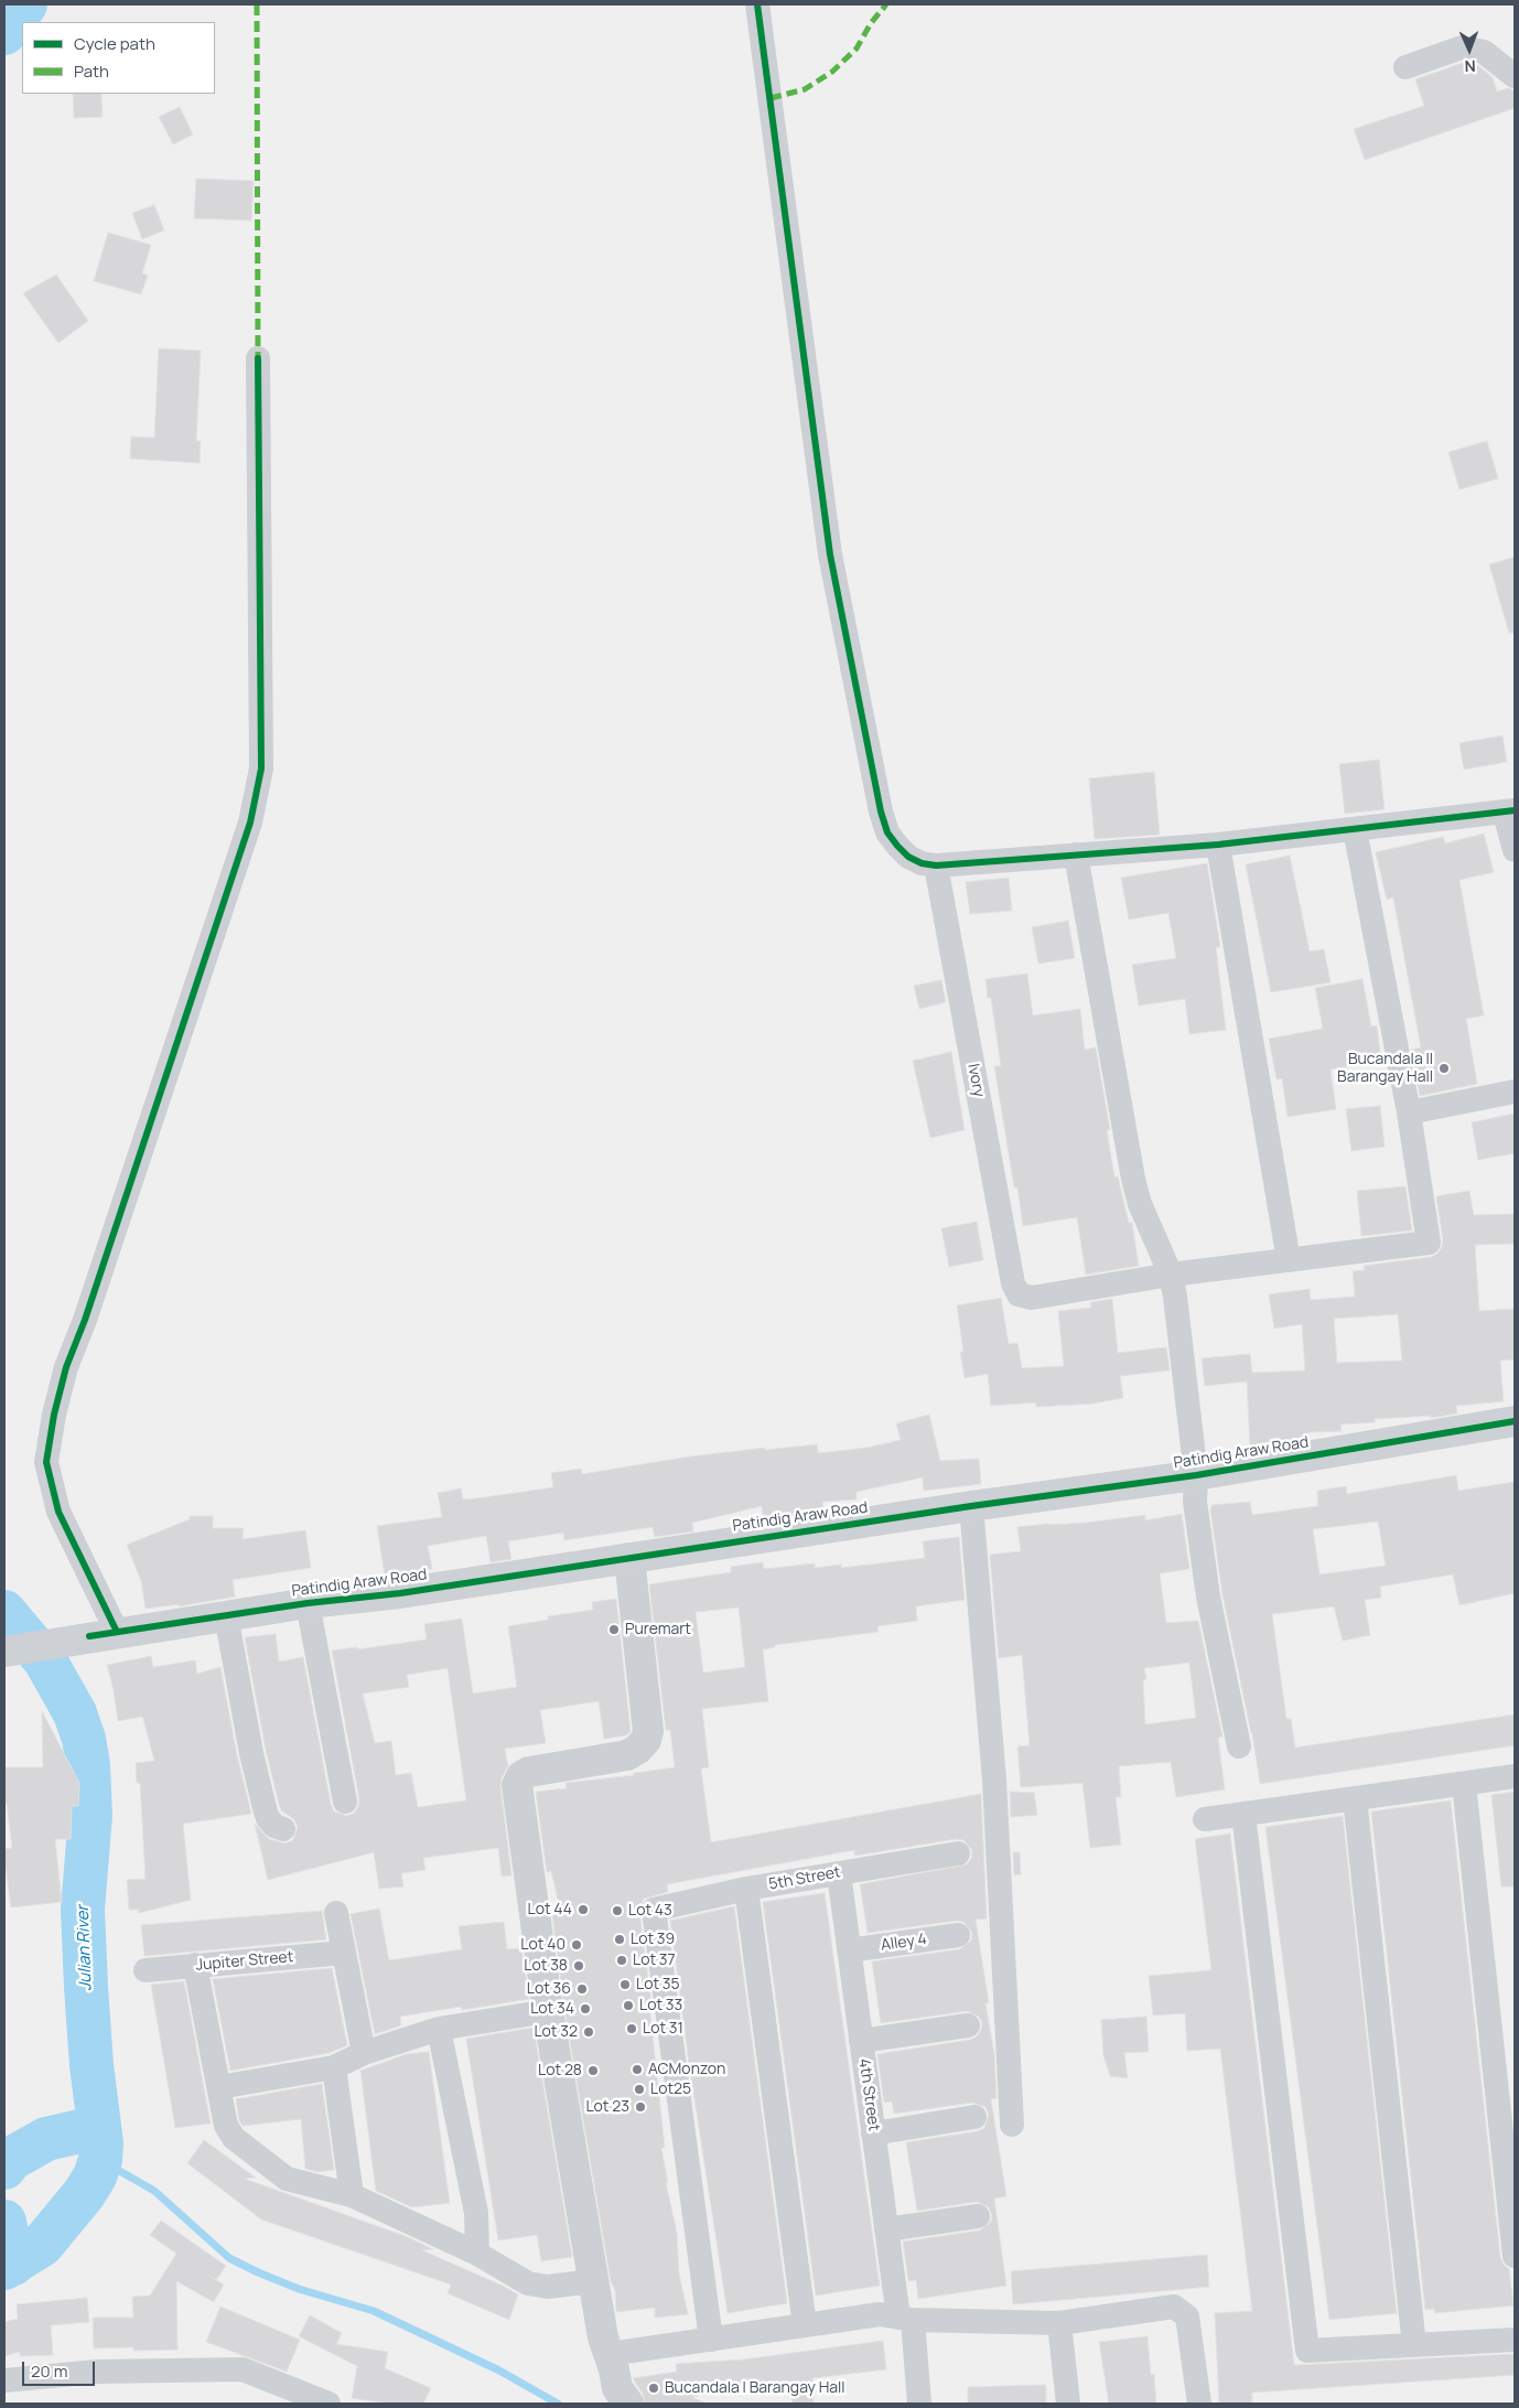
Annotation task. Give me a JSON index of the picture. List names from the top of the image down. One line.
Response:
{"streets":{"main road":["Patindig Araw Road"],"street":["Ivory","5th Street","Alley 4","Jupiter Street","4th Street"]},"crossings":[["5th Street","4th Street"],["Alley 4","4th Street"]],"water":["Julian River"],"places":["Bucandala II Barangay Hall","Puremart","Lot 44","Lot 43","Lot 39","Lot 40","Lot 37","Lot 38","Lot 35","Lot 36","Lot 33","Lot 34","Lot 31","Lot 32","ACMonzon","Lot 28","Lot25","Lot 23","Bucandala I Barangay Hall"],"legend":["Cycle path","Path"],"scale_bar":"20 m","north":"bottom"}
